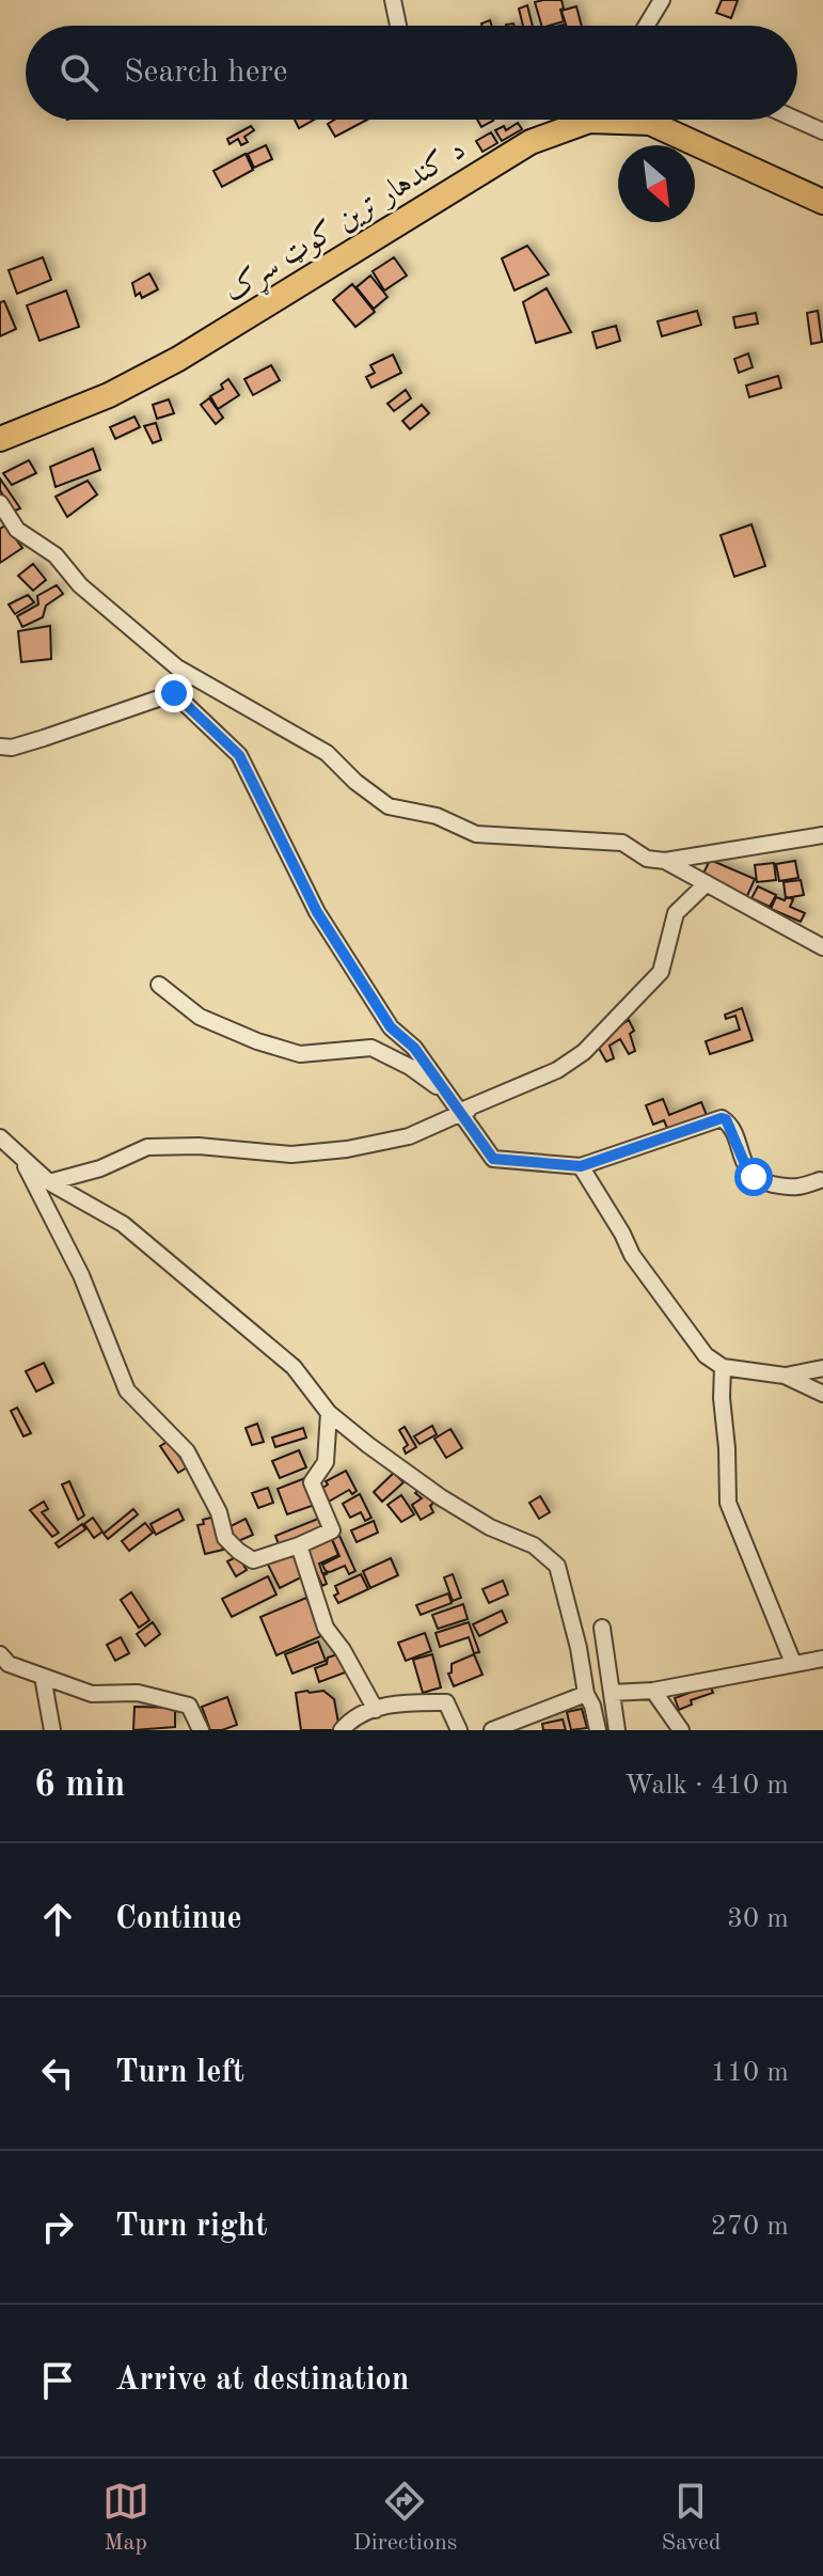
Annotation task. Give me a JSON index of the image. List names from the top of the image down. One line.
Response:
{"streets":{"main road":["د کندهار ترين کوټ سړک"]},"north":"bottom right","page":{"search":"Search here","heading":["6 min","Walk · 410 m"],"list":[["Continue","30 m"],["Turn left","110 m"],["Turn right","270 m"],"Arrive at destination"],"nav":["Map","Directions","Saved"]}}
